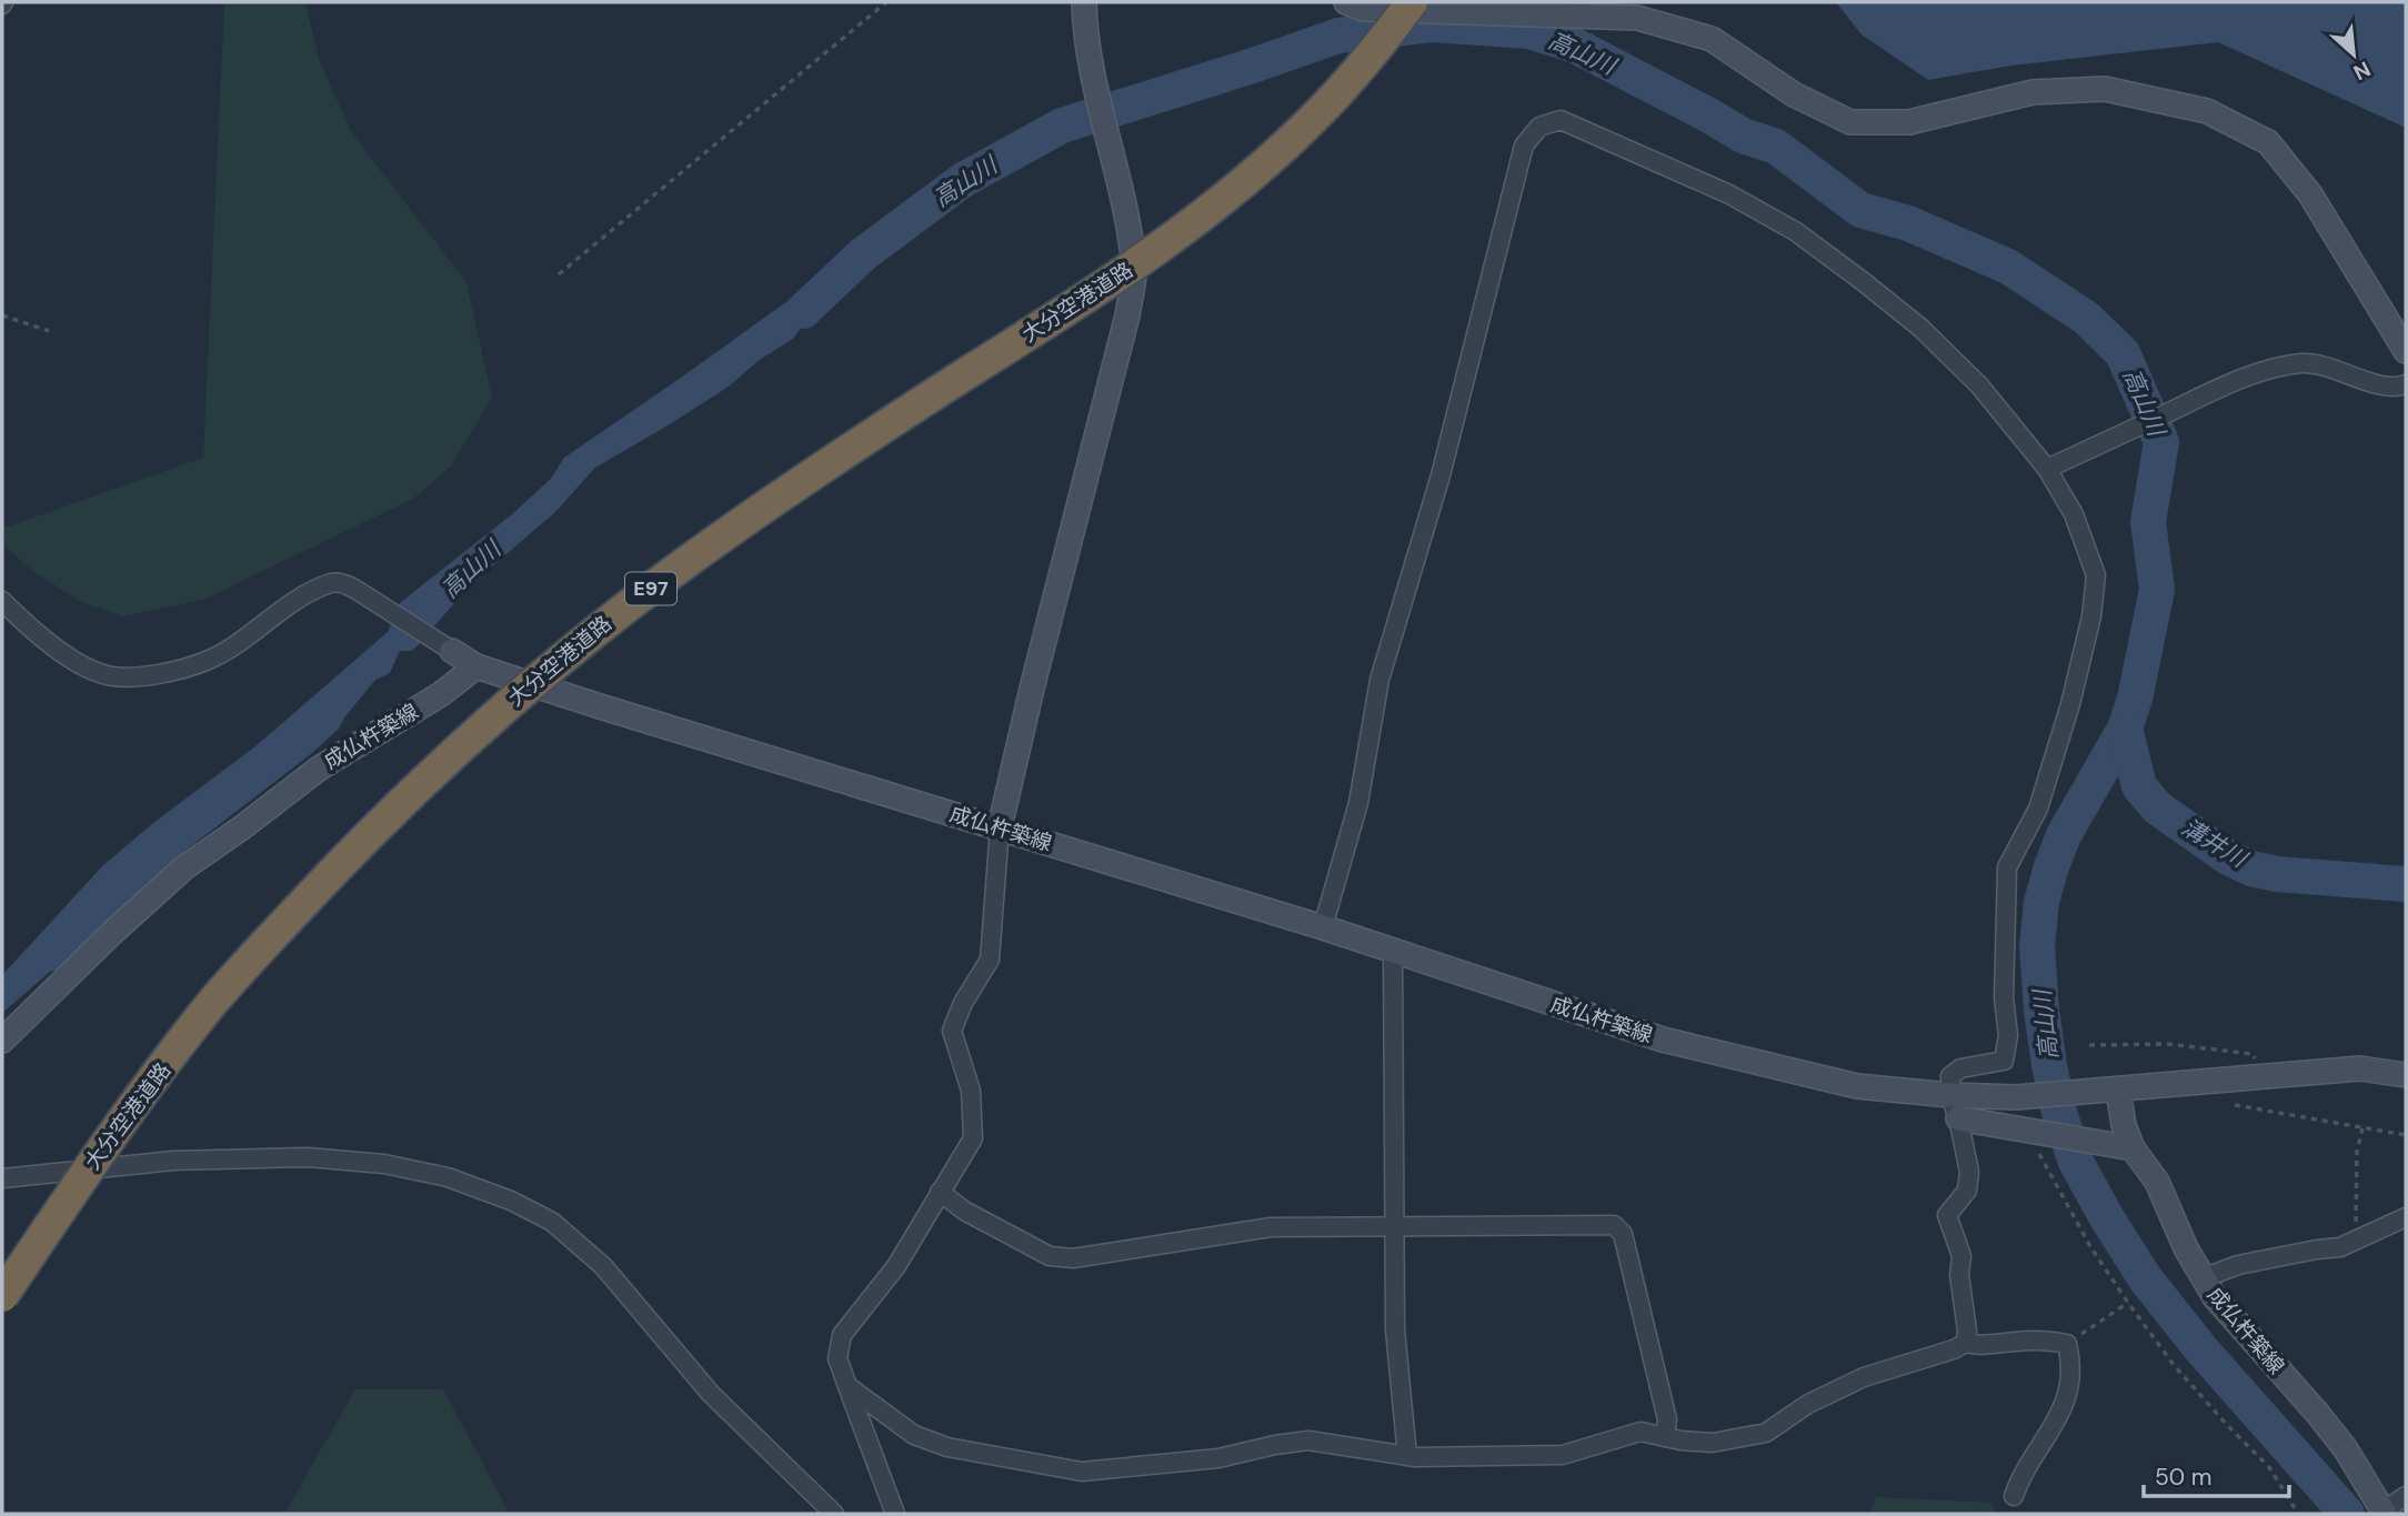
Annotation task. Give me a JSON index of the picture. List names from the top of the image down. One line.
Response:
{"streets":{"highway":["大分空港道路","E97"],"main road":["成仏杵築線"]},"water":["高山川","溝井川"],"scale_bar":"50 m","north":"bottom right"}
